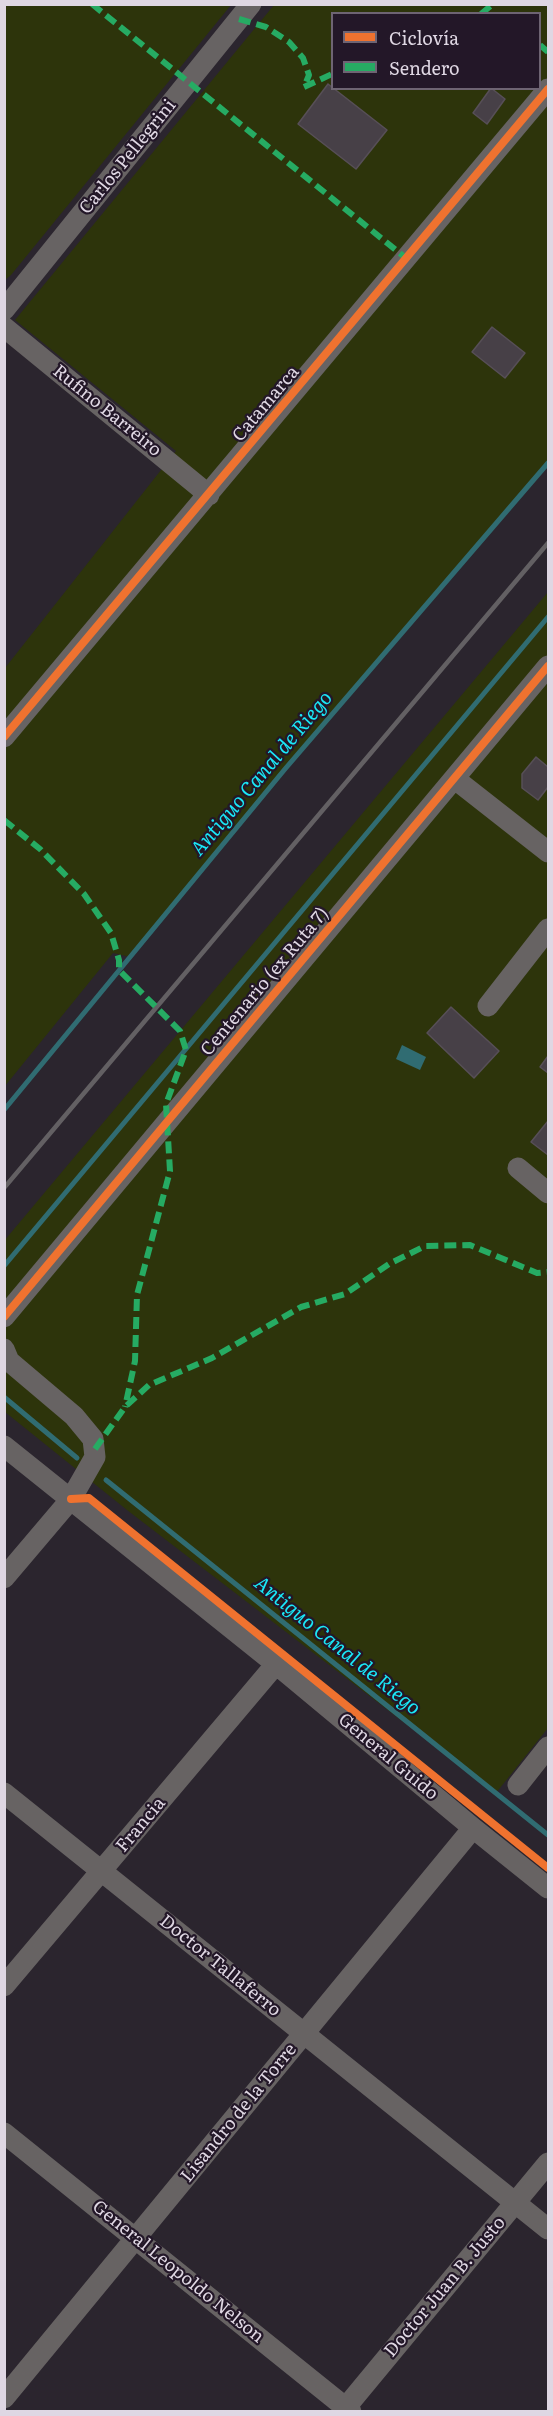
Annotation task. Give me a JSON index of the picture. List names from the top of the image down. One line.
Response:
{"streets":{"street":["Carlos Pellegrini","Catamarca","Rufino Barreiro","Centenario (ex Ruta 7)","General Guido","Francia","Doctor Tallaferro","Lisandro de la Torre","General Leopoldo Nelson","Doctor Juan B. Justo"]},"crossings":[["Catamarca","Rufino Barreiro"],["General Guido","Francia"],["General Guido","Lisandro de la Torre"],["Francia","Doctor Tallaferro"],["Doctor Tallaferro","Lisandro de la Torre"],["Doctor Tallaferro","Doctor Juan B. Justo"],["Lisandro de la Torre","General Leopoldo Nelson"],["General Leopoldo Nelson","Doctor Juan B. Justo"]],"water":["Antiguo Canal de Riego"],"legend":["Ciclovía","Sendero"]}
